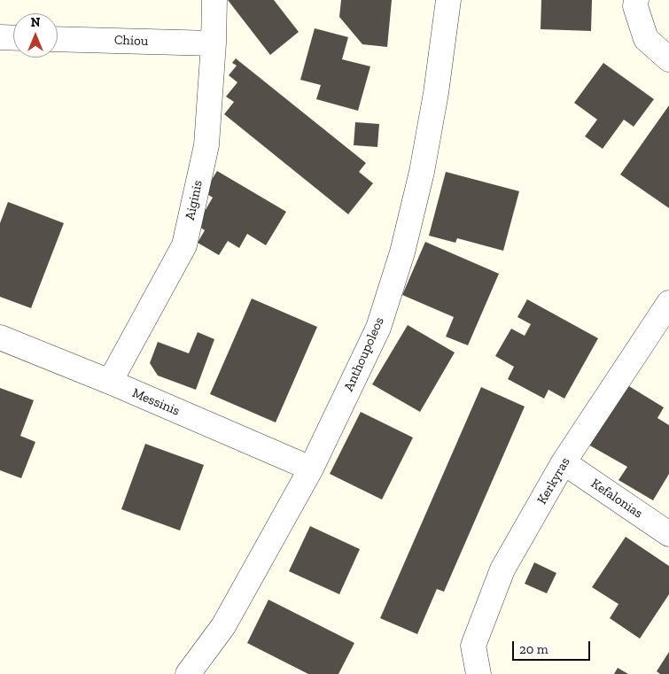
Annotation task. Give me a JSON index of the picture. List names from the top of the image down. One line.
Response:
{"streets":{"street":["Chiou","Aiginis","Anthoupoleos","Messinis","Kerkyras","Kefalonias"]},"crossings":[["Chiou","Aiginis"],["Aiginis","Messinis"],["Anthoupoleos","Messinis"],["Kerkyras","Kefalonias"]],"scale_bar":"20 m","north":"top"}
